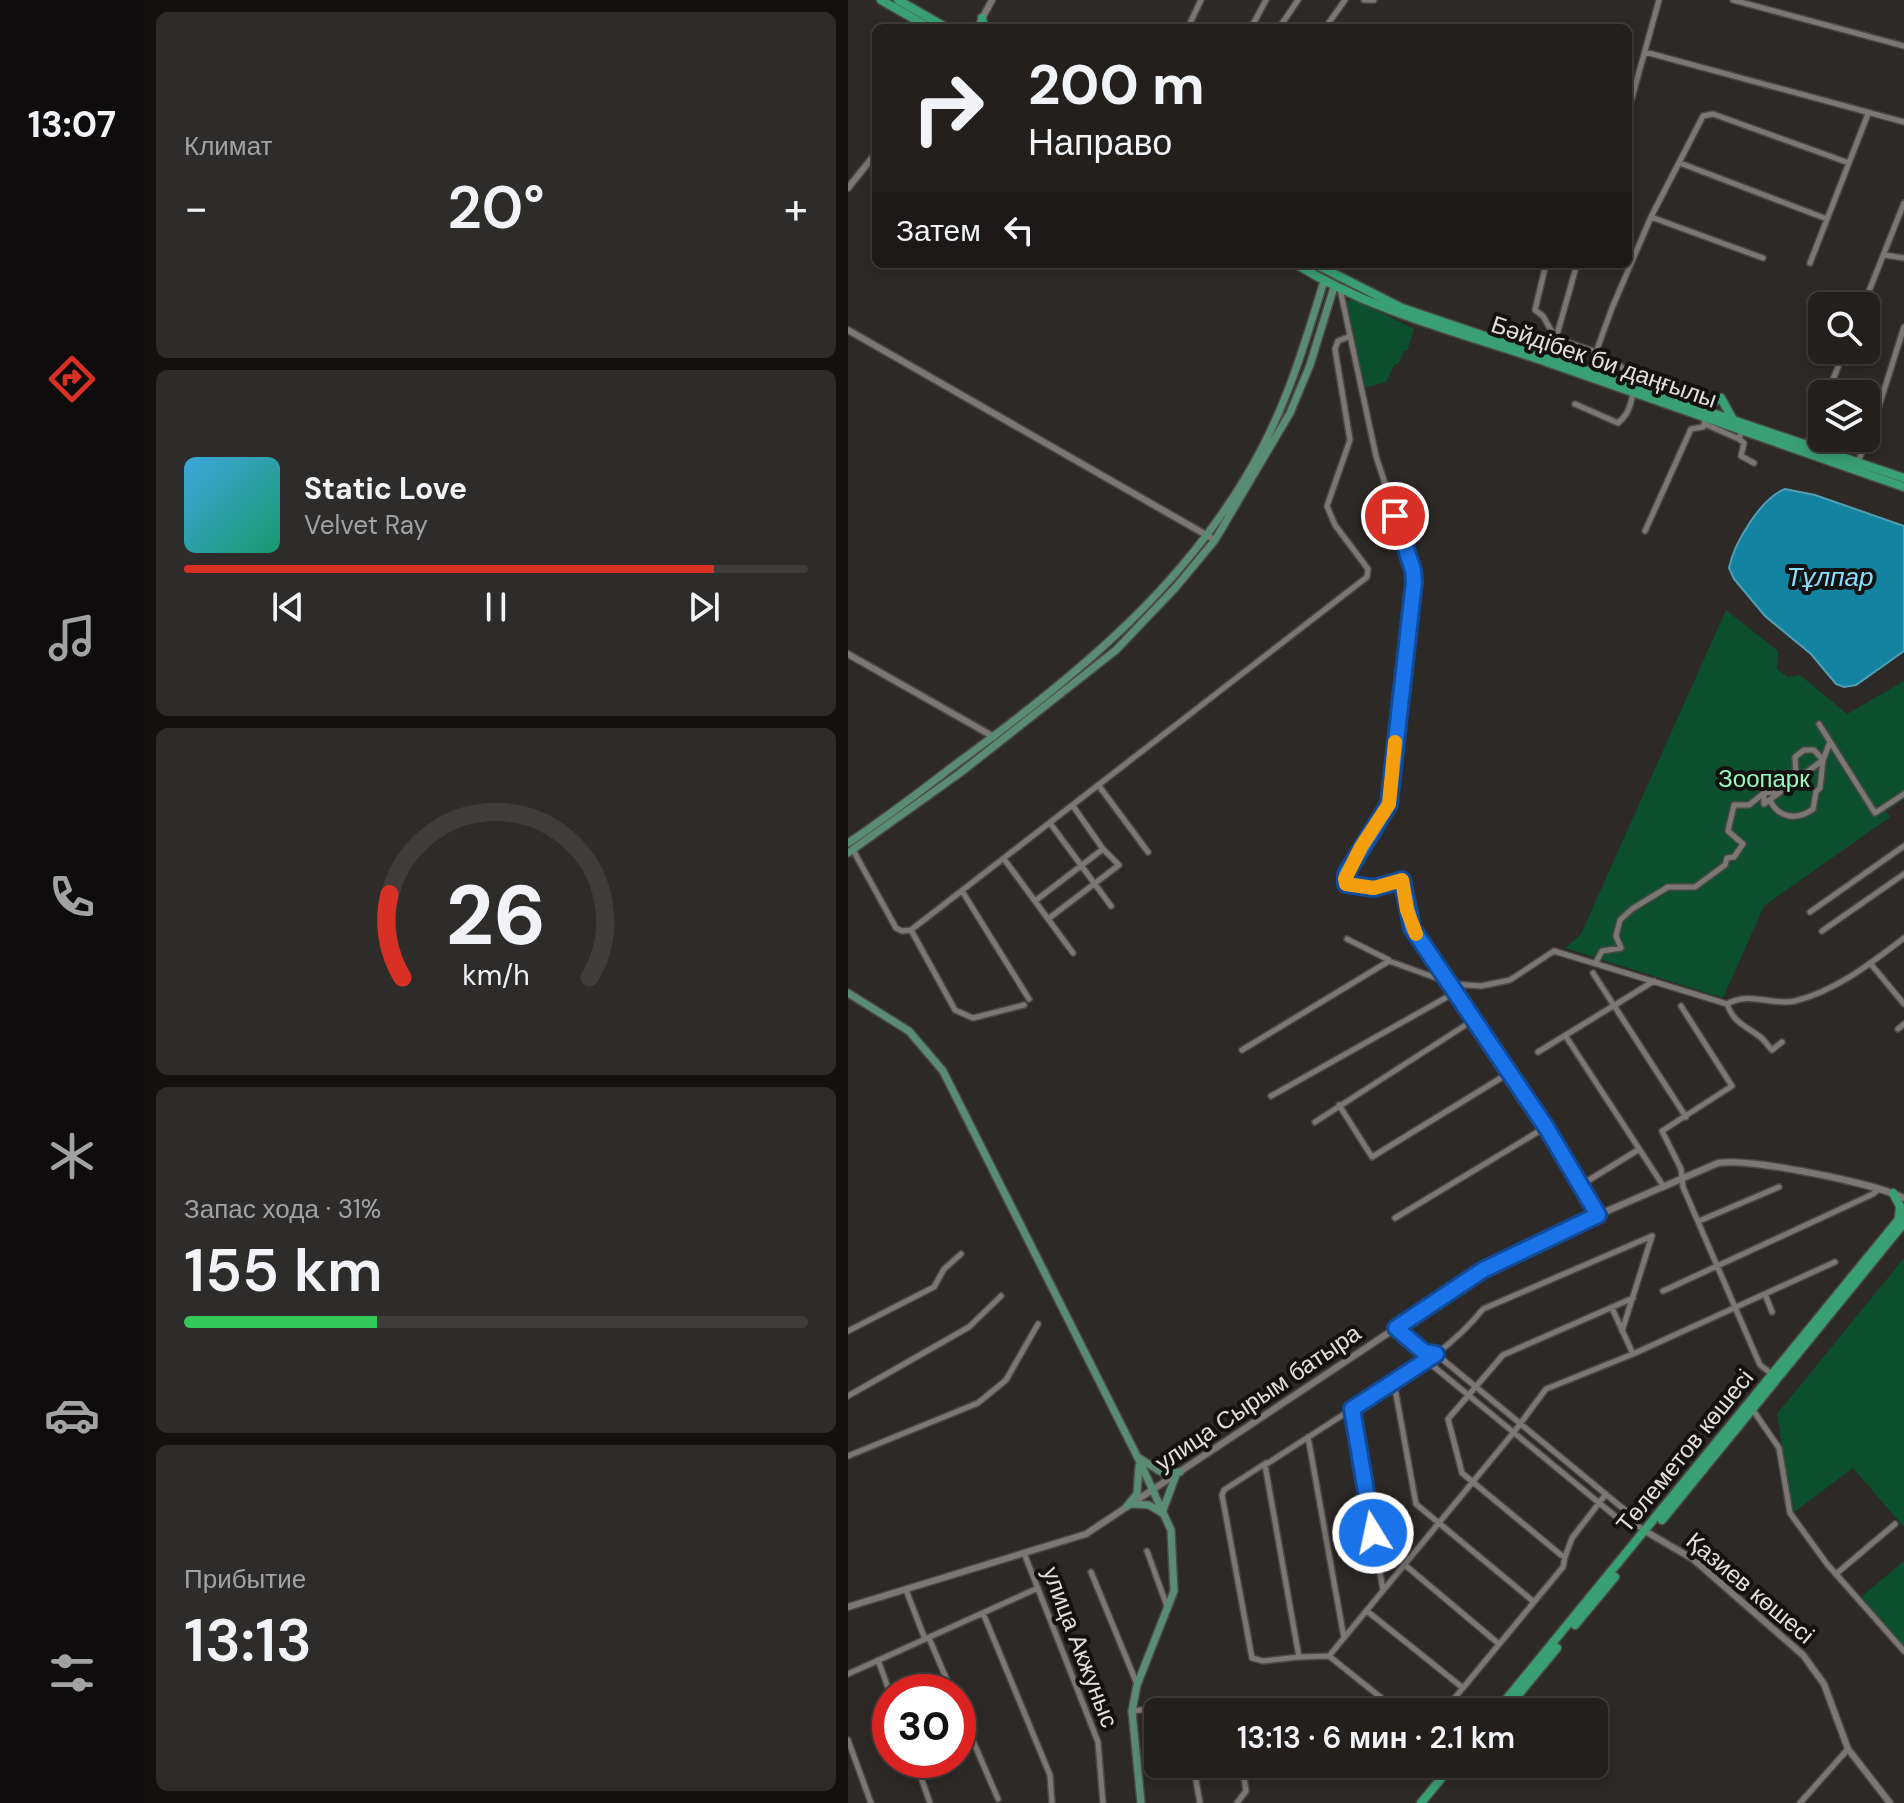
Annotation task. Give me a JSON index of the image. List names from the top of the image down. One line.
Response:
{"streets":{"main road":["Бәйдібек би даңғылы","Төлеметов көшесі"],"street":["улица Сырым батыра","Қазиев көшесі","улица Акжуныс"]},"crossings":[["улица Сырым батыра","улица Акжуныс"],["Төлеметов көшесі","Қазиев көшесі"]],"water":["Тұлпар"],"parks":["Зоопарк"],"page":{"tabs":"13:07","tile":["Климат",["Запас хода · 31%","155 km"],["Прибытие","13:13"]],"turn":["200 m","Направо"],"heat":["−","20°","+"],"then":"Затем","song":["Static Love","Velvet Ray"],"limit":"30","trip":"13:13 · 6 мин · 2.1 km","gauge":["26","km/h"]}}
